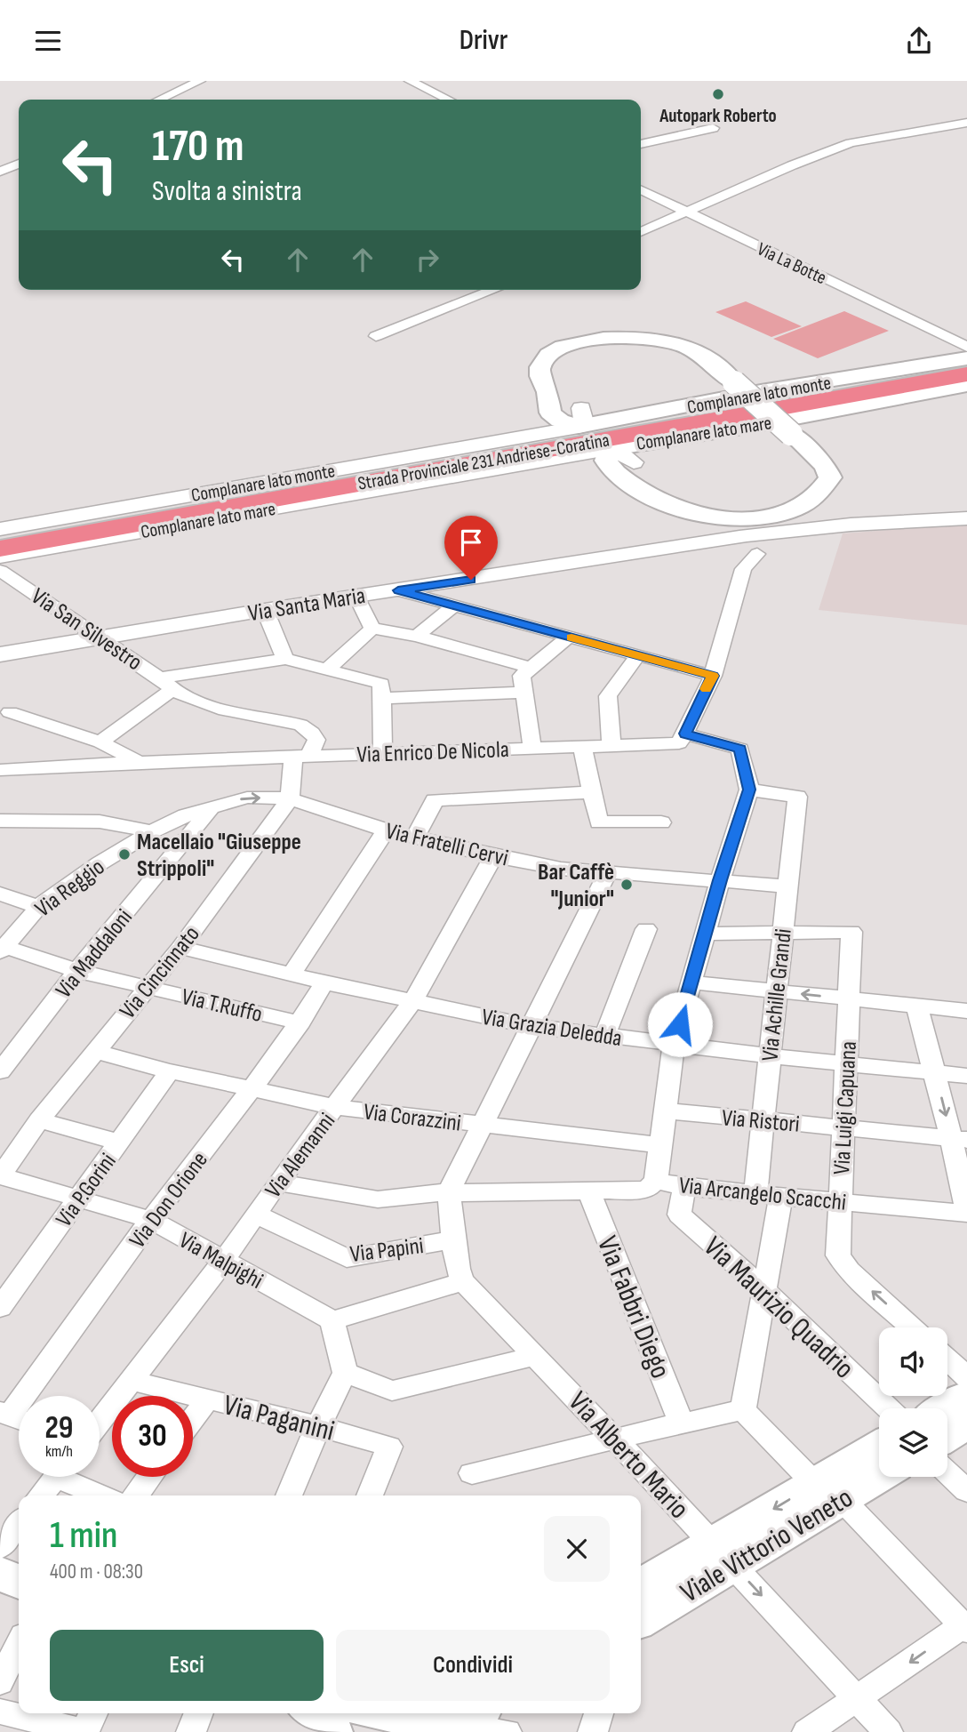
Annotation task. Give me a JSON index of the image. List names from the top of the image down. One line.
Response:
{"streets":{"highway":["Strada Provinciale 231 Andriese-Coratina"],"main road":["Complanare lato monte","Complanare lato mare","Viale Vittorio Veneto"],"street":["Via La Botte","Via Santa Maria","Via San Silvestro","Via Enrico De Nicola","Via Fratelli Cervi","Via Reggio","Via Maddaloni","Via Cincinnato","Via Achille Grandi","Via T.Ruffo","Via Grazia Deledda","Via Luigi Capuana","Via Corazzini","Via Ristori","Via Alemanni","Via P.Gorini","Via Arcangelo Scacchi","Via Don Orione","Via Papini","Via Malpighi","Via Fabbri Diego","Via Maurizio Quadrio","Via Paganini","Via Alberto Mario"]},"crossings":[["Complanare lato monte","Strada Provinciale 231 Andriese-Coratina"],["Via Santa Maria","Via San Silvestro"],["Via San Silvestro","Via Enrico De Nicola"],["Via Fratelli Cervi","Via Reggio"],["Via Fratelli Cervi","Via Cincinnato"],["Via Fratelli Cervi","Via Achille Grandi"],["Via Fratelli Cervi","Via Alemanni"],["Via Reggio","Via Maddaloni"],["Via Reggio","Via Cincinnato"],["Via Reggio","Via T.Ruffo"],["Via Maddaloni","Via T.Ruffo"],["Via Cincinnato","Via T.Ruffo"],["Via Cincinnato","Via Grazia Deledda"],["Via Cincinnato","Via Corazzini"],["Via Cincinnato","Via Malpighi"],["Via Achille Grandi","Via Grazia Deledda"],["Via Achille Grandi","Via Luigi Capuana"],["Via Achille Grandi","Via Ristori"],["Via Achille Grandi","Via Arcangelo Scacchi"],["Via T.Ruffo","Via Don Orione"],["Via Grazia Deledda","Via Luigi Capuana"],["Via Grazia Deledda","Via Alemanni"],["Via Grazia Deledda","Via Don Orione"],["Via Luigi Capuana","Via Ristori"],["Via Luigi Capuana","Via Arcangelo Scacchi"],["Via Corazzini","Via Alemanni"],["Via Corazzini","Via P.Gorini"],["Via Corazzini","Via Don Orione"],["Via Alemanni","Via Arcangelo Scacchi"],["Via Alemanni","Via Papini"],["Via Alemanni","Via Malpighi"],["Via Alemanni","Via Paganini"],["Via P.Gorini","Via Malpighi"],["Via Arcangelo Scacchi","Via Fabbri Diego"],["Via Arcangelo Scacchi","Via Maurizio Quadrio"],["Via Arcangelo Scacchi","Via Alberto Mario"],["Via Don Orione","Via Malpighi"],["Via Papini","Via Alberto Mario"],["Via Alberto Mario","Viale Vittorio Veneto"]],"places":["Autopark Roberto","Macellaio \"Giuseppe Strippoli\"","Bar Caffè \"Junior\""],"page":{"header":"Drivr","turn":["170 m","Svolta a sinistra"],"speed":"29 km/h","limit":"30","heading":["1 min","400 m · 08:30"],"buttons":["Esci","Condividi"]}}
